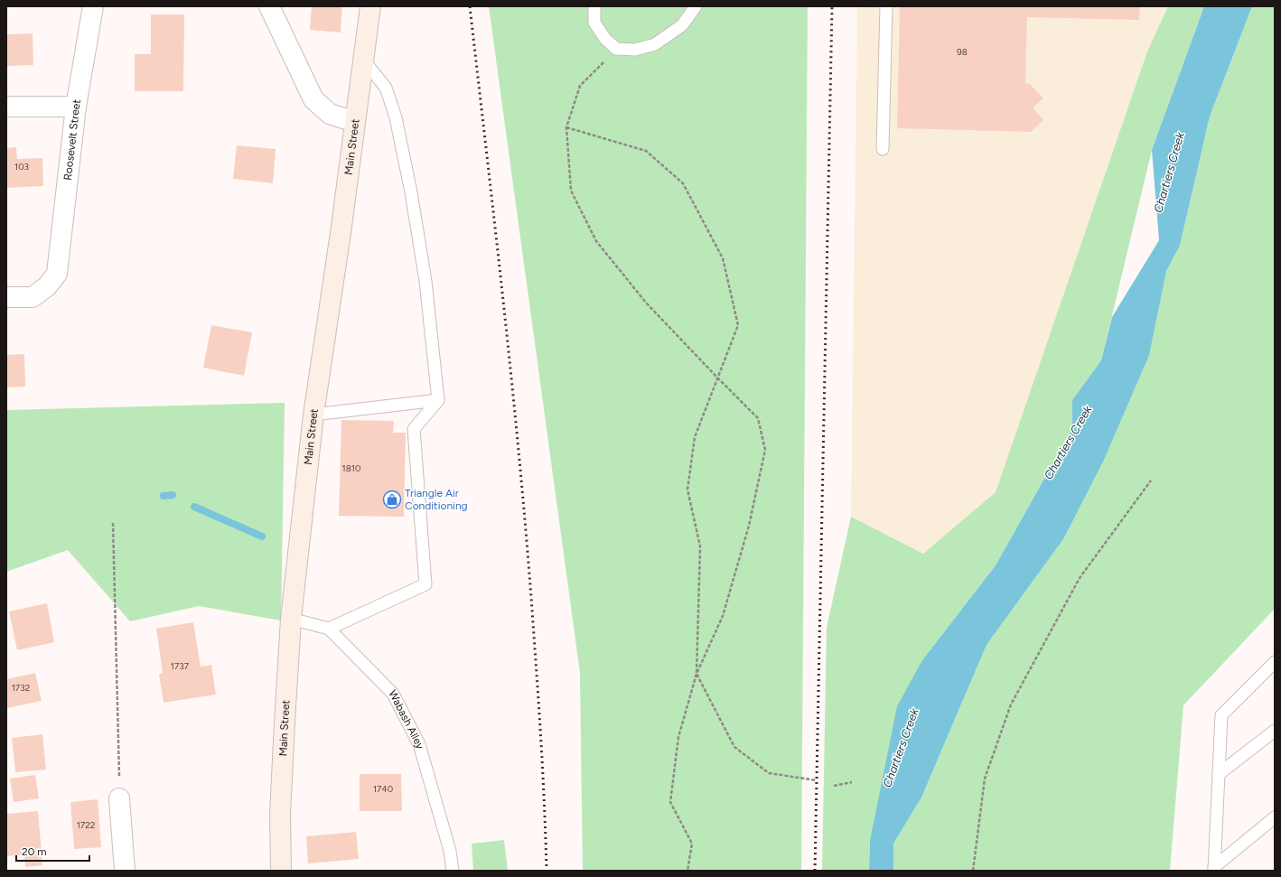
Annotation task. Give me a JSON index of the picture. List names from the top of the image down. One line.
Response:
{"streets":{"street":["Roosevelt Street","Main Street"],"lane":["Wabash Alley"]},"water":["Chartiers Creek"],"places":{"shop":["Triangle Air Conditioning"]},"house_numbers":["98","103","1810","1737","1732","1740","1722"],"scale_bar":"20 m"}
